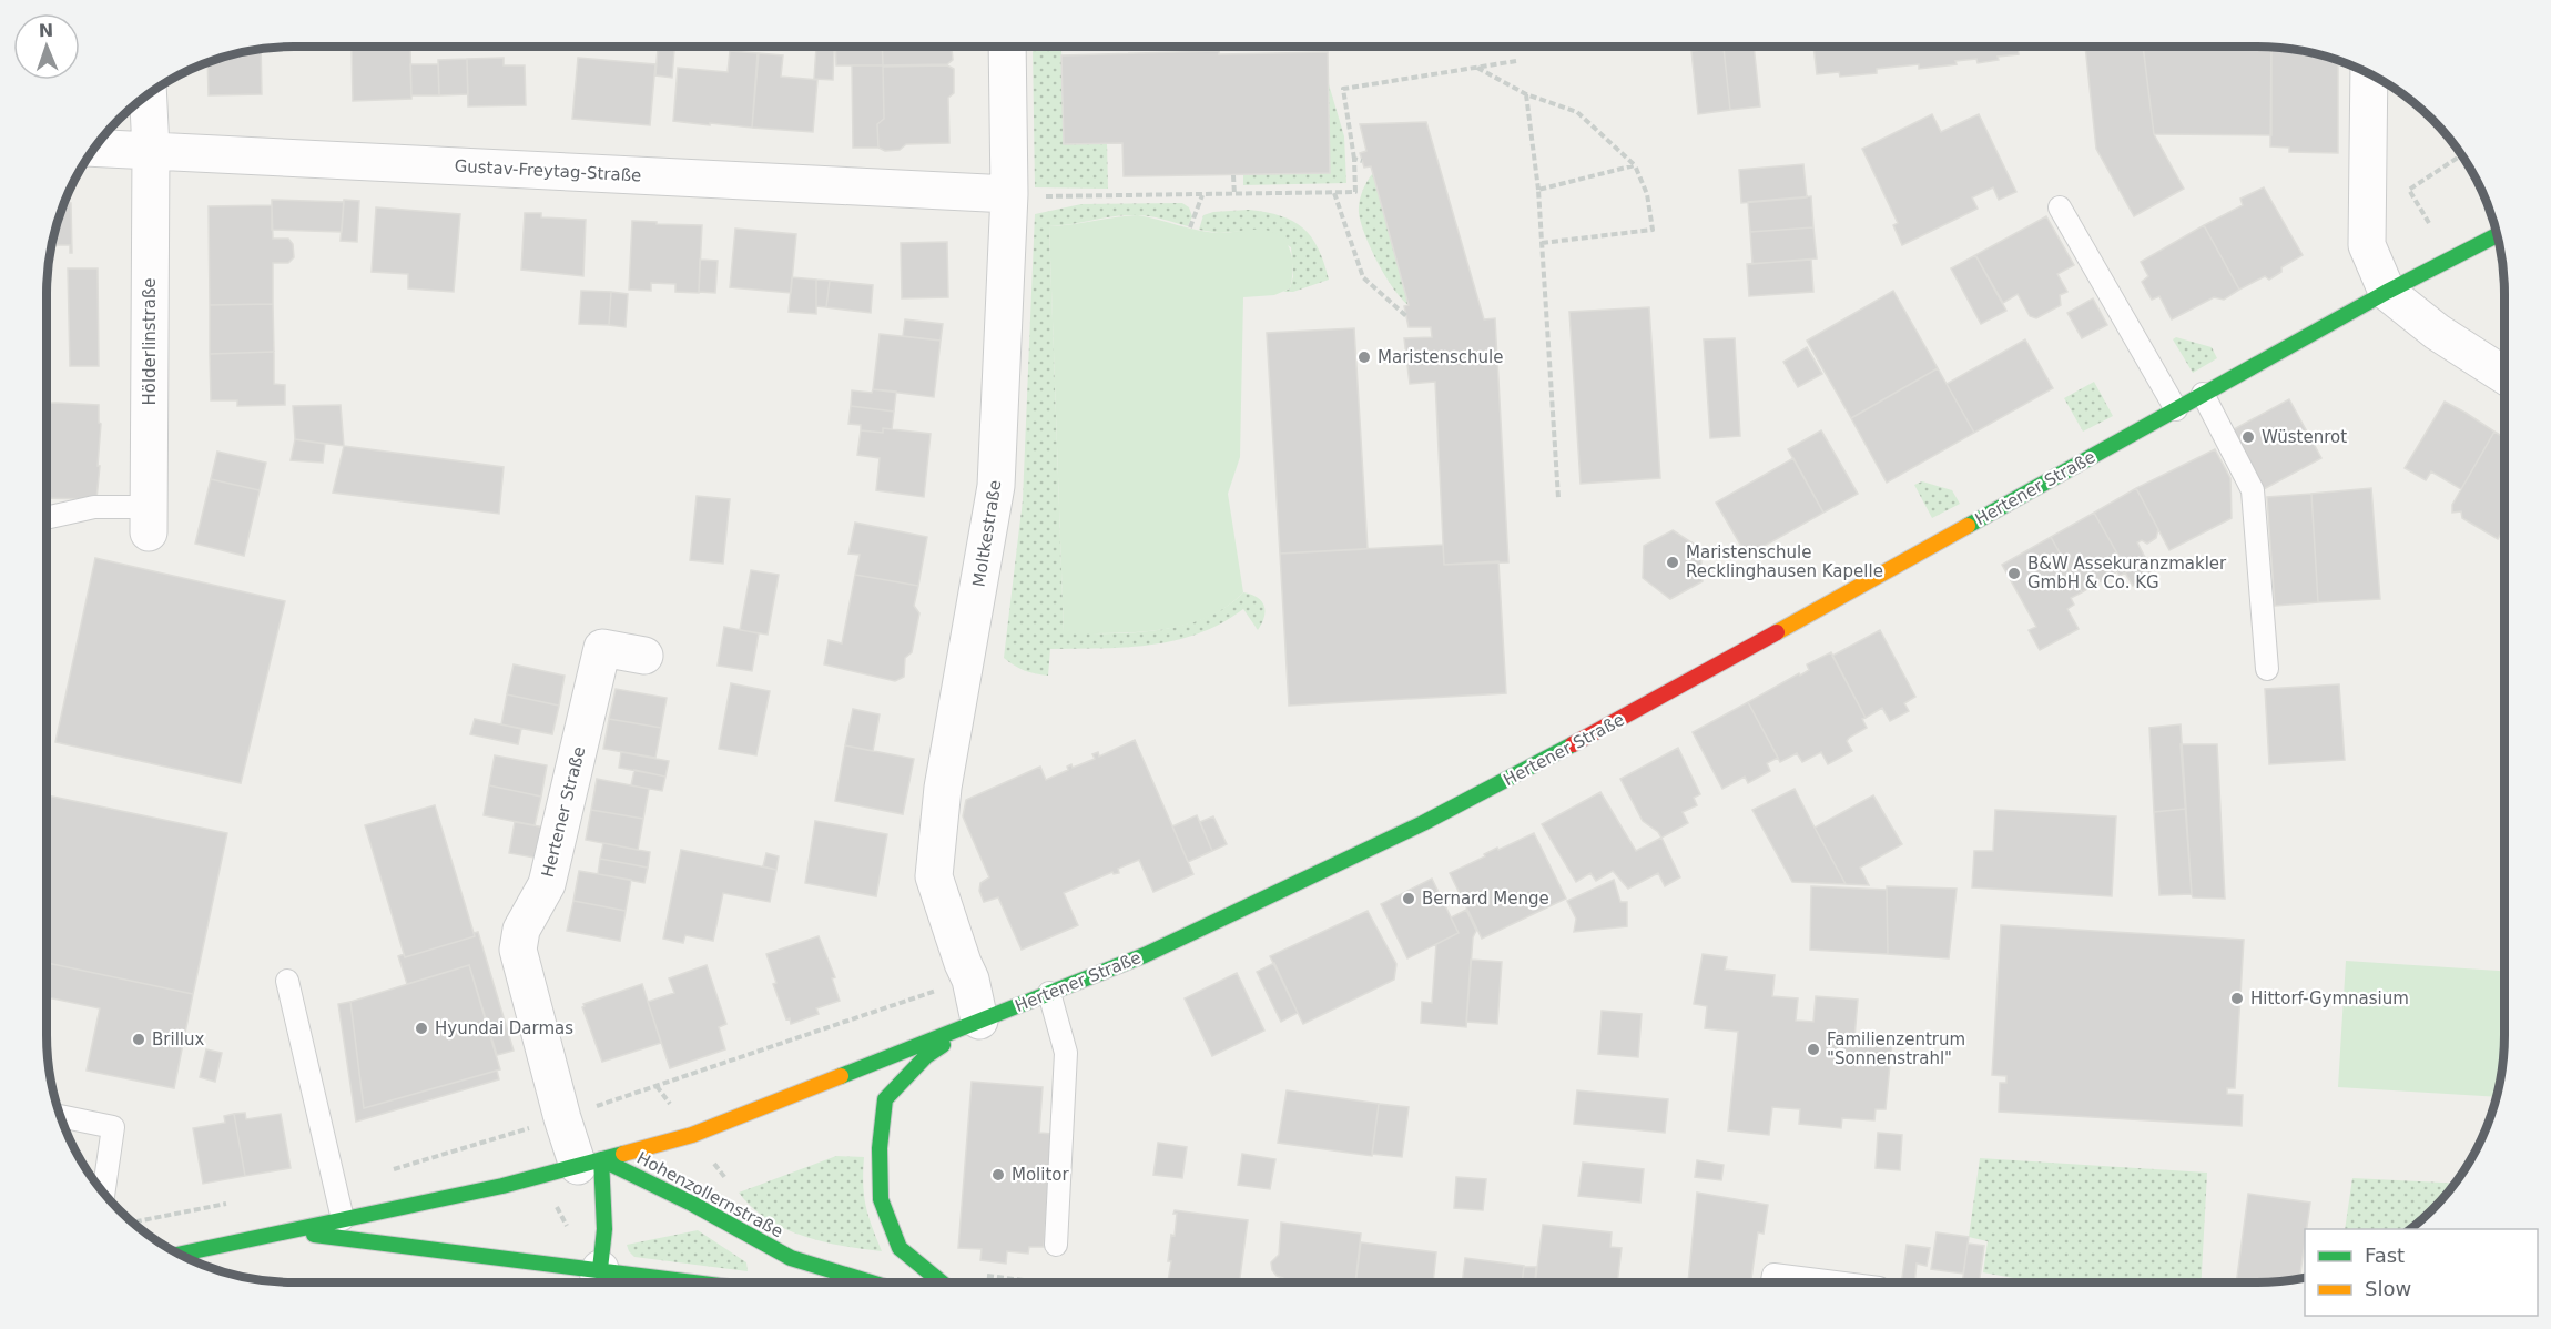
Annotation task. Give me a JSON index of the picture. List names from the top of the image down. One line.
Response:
{"streets":{"main road":["Hertener Straße","Hohenzollernstraße"],"street":["Gustav-Freytag-Straße","Hölderlinstraße","Moltkestraße"]},"crossings":[["Gustav-Freytag-Straße","Hölderlinstraße"],["Gustav-Freytag-Straße","Moltkestraße"],["Hertener Straße","Moltkestraße"],["Hertener Straße","Hohenzollernstraße"]],"places":["Maristenschule","Wüstenrot","Maristenschule Recklinghausen Kapelle","B&W Assekuranzmakler GmbH & Co. KG","Bernard Menge","Hittorf-Gymnasium","Hyundai Darmas","Brillux","Familienzentrum \"Sonnenstrahl\"","Molitor"],"legend":["Fast","Slow"],"north":"top"}
